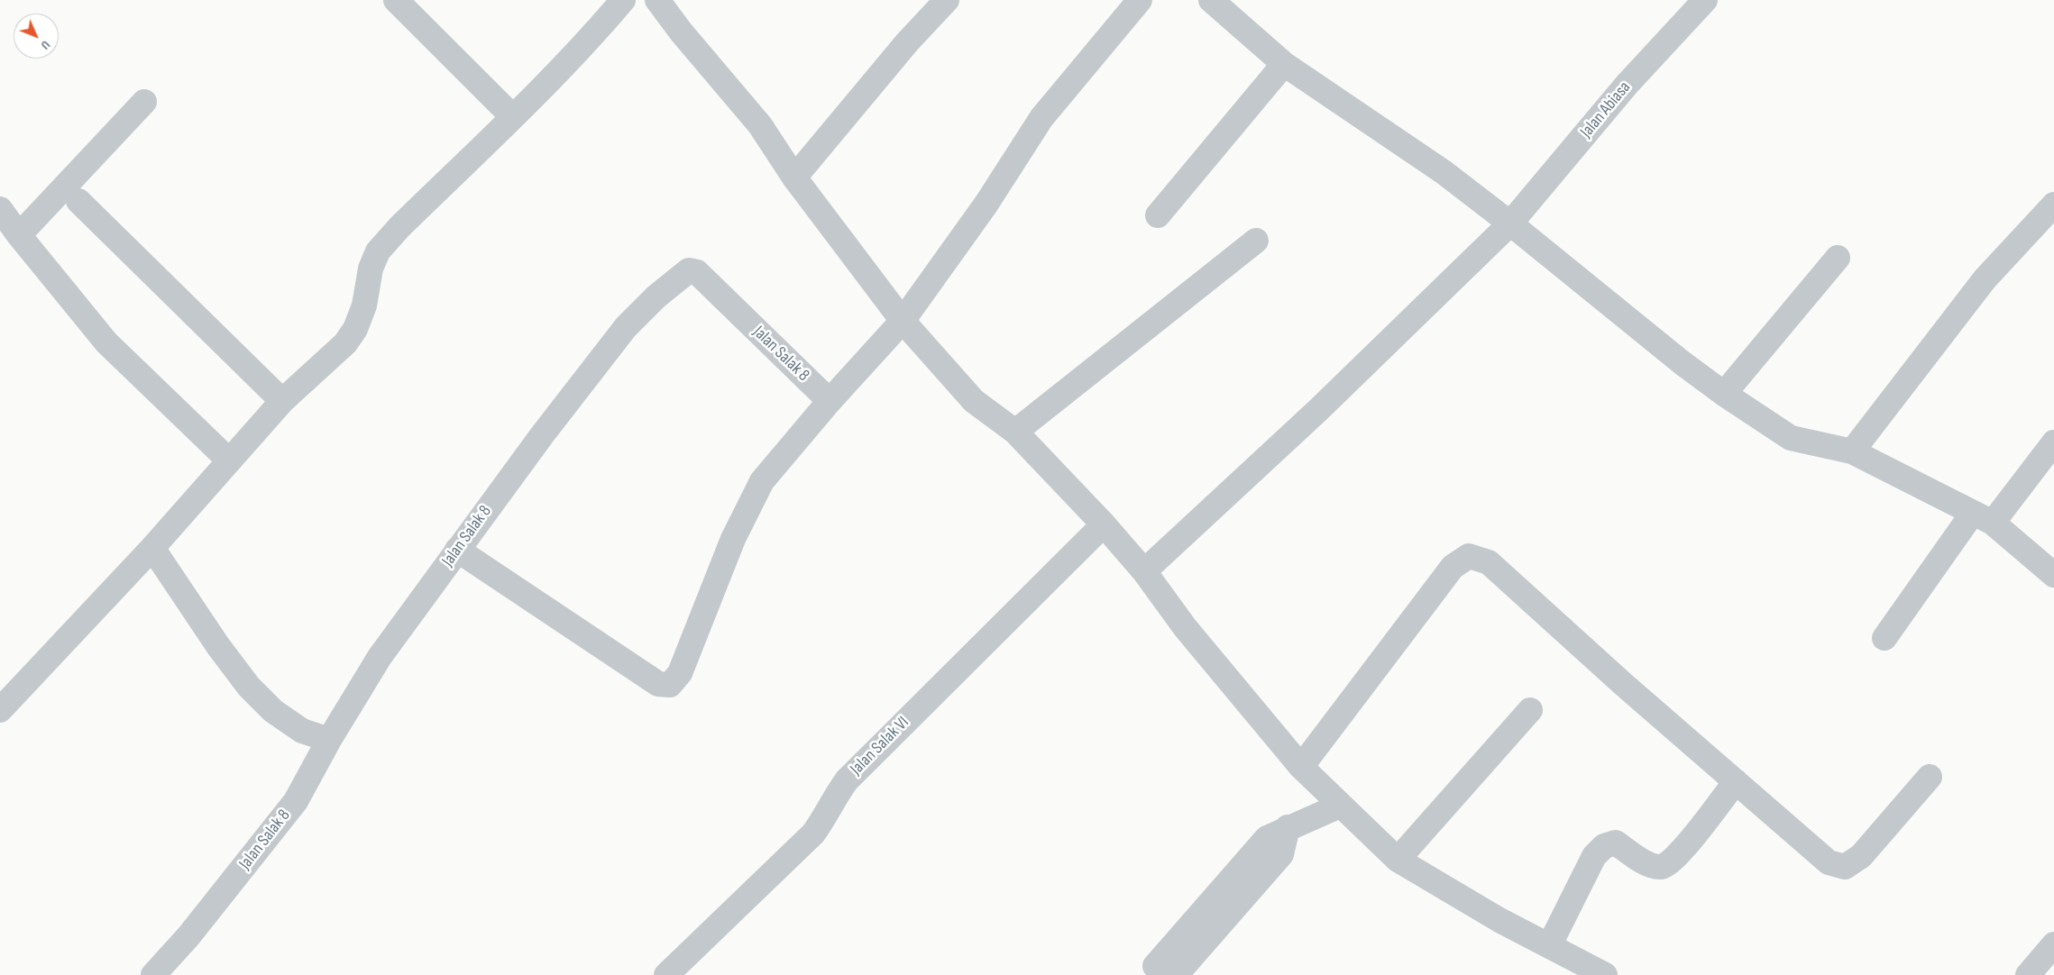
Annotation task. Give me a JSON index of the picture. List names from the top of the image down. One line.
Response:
{"streets":{"street":["Jalan Abiasa","Jalan Salak 8","Jalan Salak VI"]},"north":"bottom right"}
